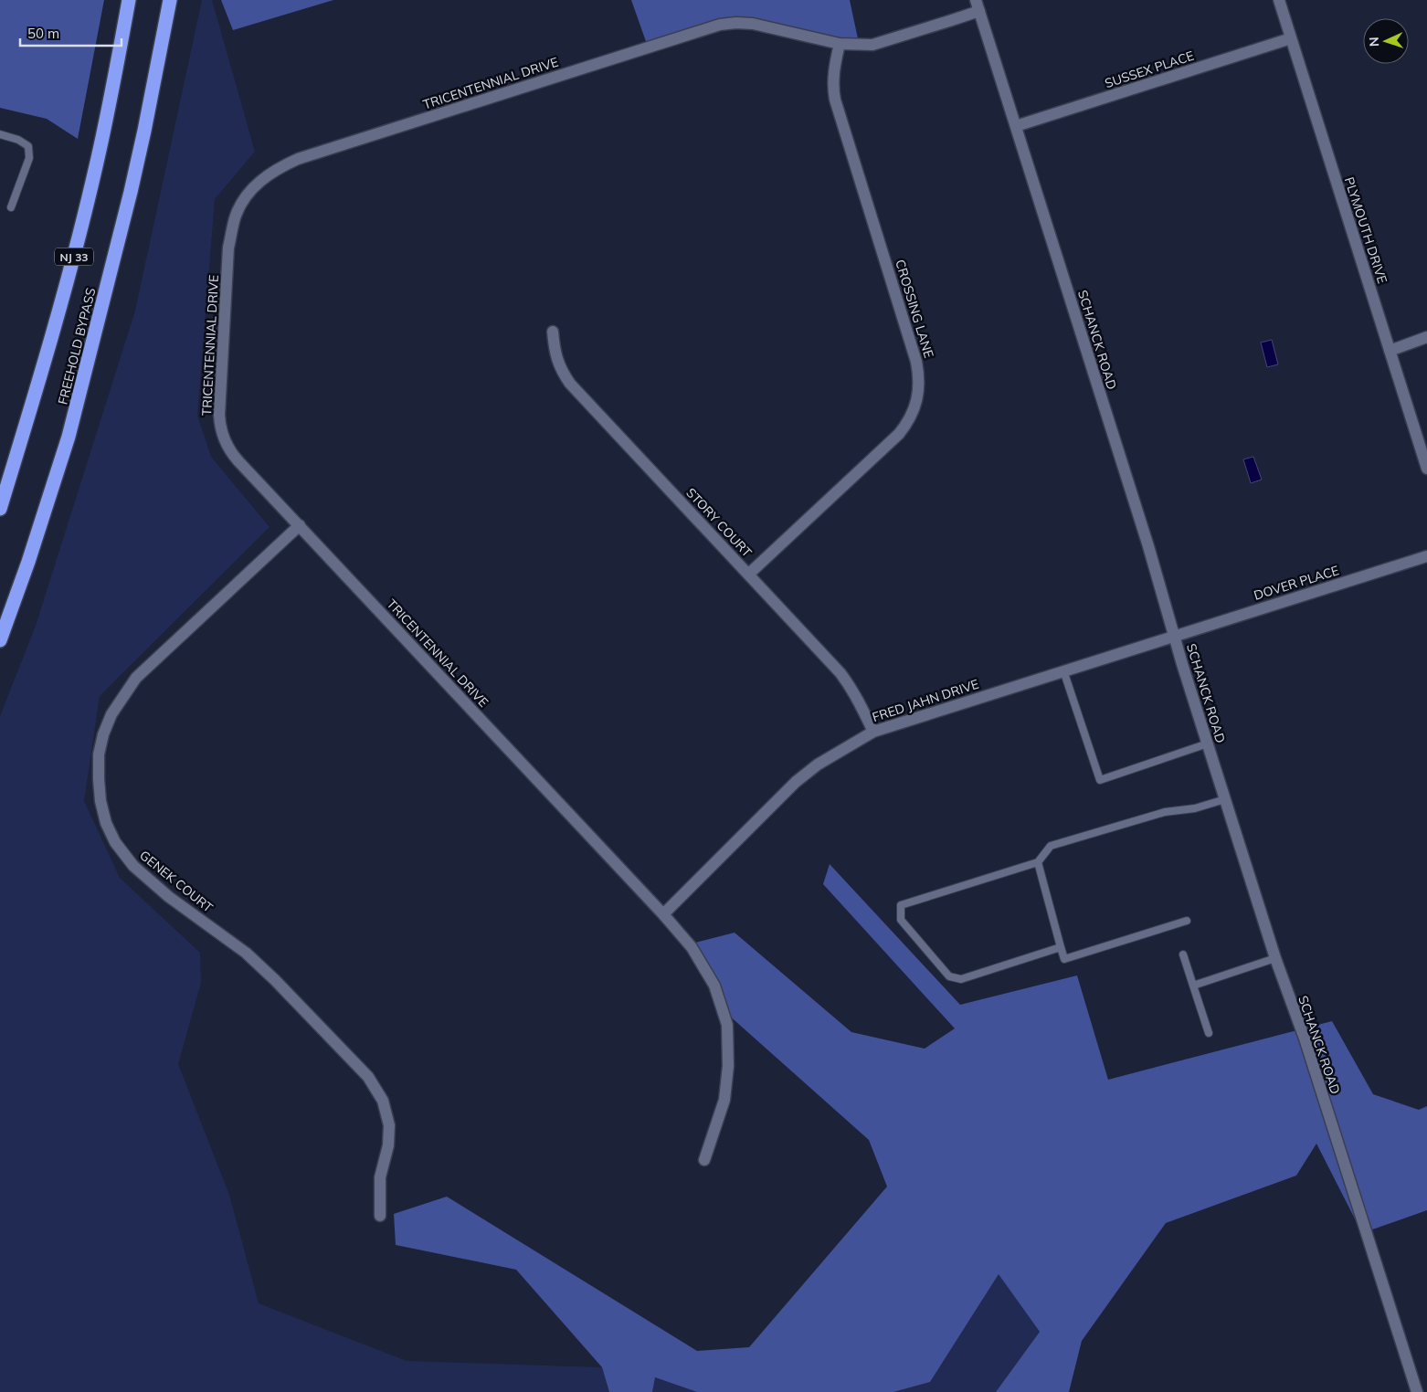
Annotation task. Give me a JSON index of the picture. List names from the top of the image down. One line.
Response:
{"streets":{"highway":["NJ 33","FREEHOLD BYPASS"],"street":["SUSSEX PLACE","TRICENTENNIAL DRIVE","PLYMOUTH DRIVE","CROSSING LANE","SCHANCK ROAD","STORY COURT","DOVER PLACE","FRED JAHN DRIVE","GENEK COURT"]},"crossings":[["SUSSEX PLACE","PLYMOUTH DRIVE"],["SUSSEX PLACE","SCHANCK ROAD"],["TRICENTENNIAL DRIVE","CROSSING LANE"],["TRICENTENNIAL DRIVE","SCHANCK ROAD"],["TRICENTENNIAL DRIVE","FRED JAHN DRIVE"],["TRICENTENNIAL DRIVE","GENEK COURT"],["CROSSING LANE","STORY COURT"],["SCHANCK ROAD","DOVER PLACE"],["SCHANCK ROAD","FRED JAHN DRIVE"],["STORY COURT","FRED JAHN DRIVE"],["DOVER PLACE","FRED JAHN DRIVE"]],"scale_bar":"50 m","north":"left"}
